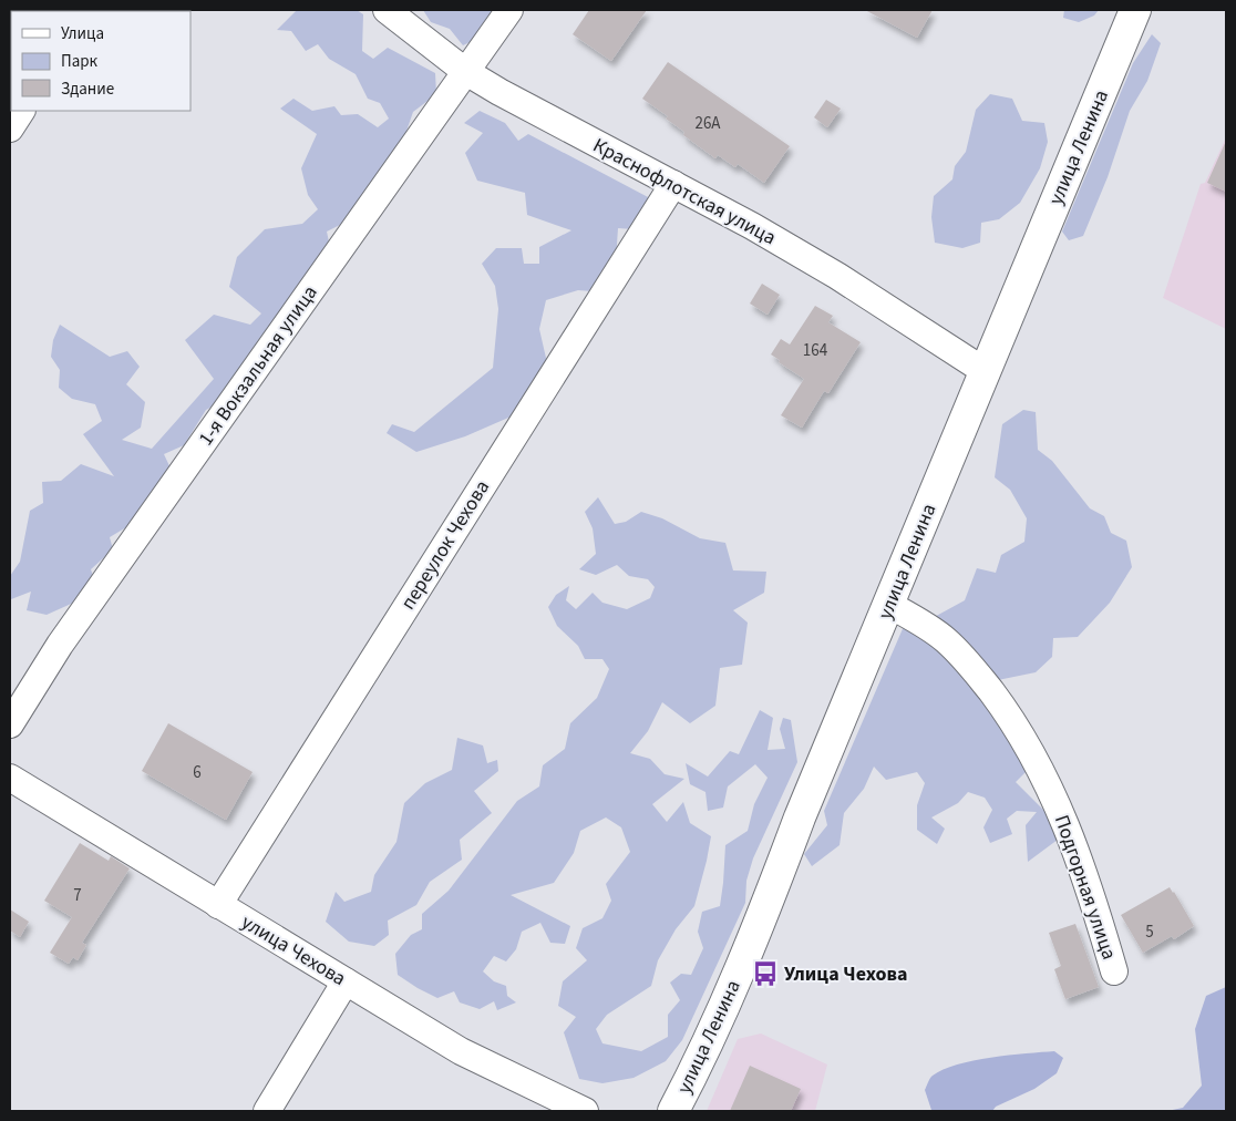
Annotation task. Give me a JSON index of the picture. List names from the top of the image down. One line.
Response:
{"streets":{"main road":["улица Ленина"],"street":["Краснофлотская улица","1-я Вокзальная улица","переулок Чехова","Подгорная улица","улица Чехова"]},"crossings":[["улица Ленина","Краснофлотская улица"],["улица Ленина","Подгорная улица"],["Краснофлотская улица","1-я Вокзальная улица"],["Краснофлотская улица","переулок Чехова"],["переулок Чехова","улица Чехова"]],"places":{"bus stop":["Улица Чехова"]},"house_numbers":["26А","164","6","7","5"],"legend":["Улица","Парк","Здание"]}
